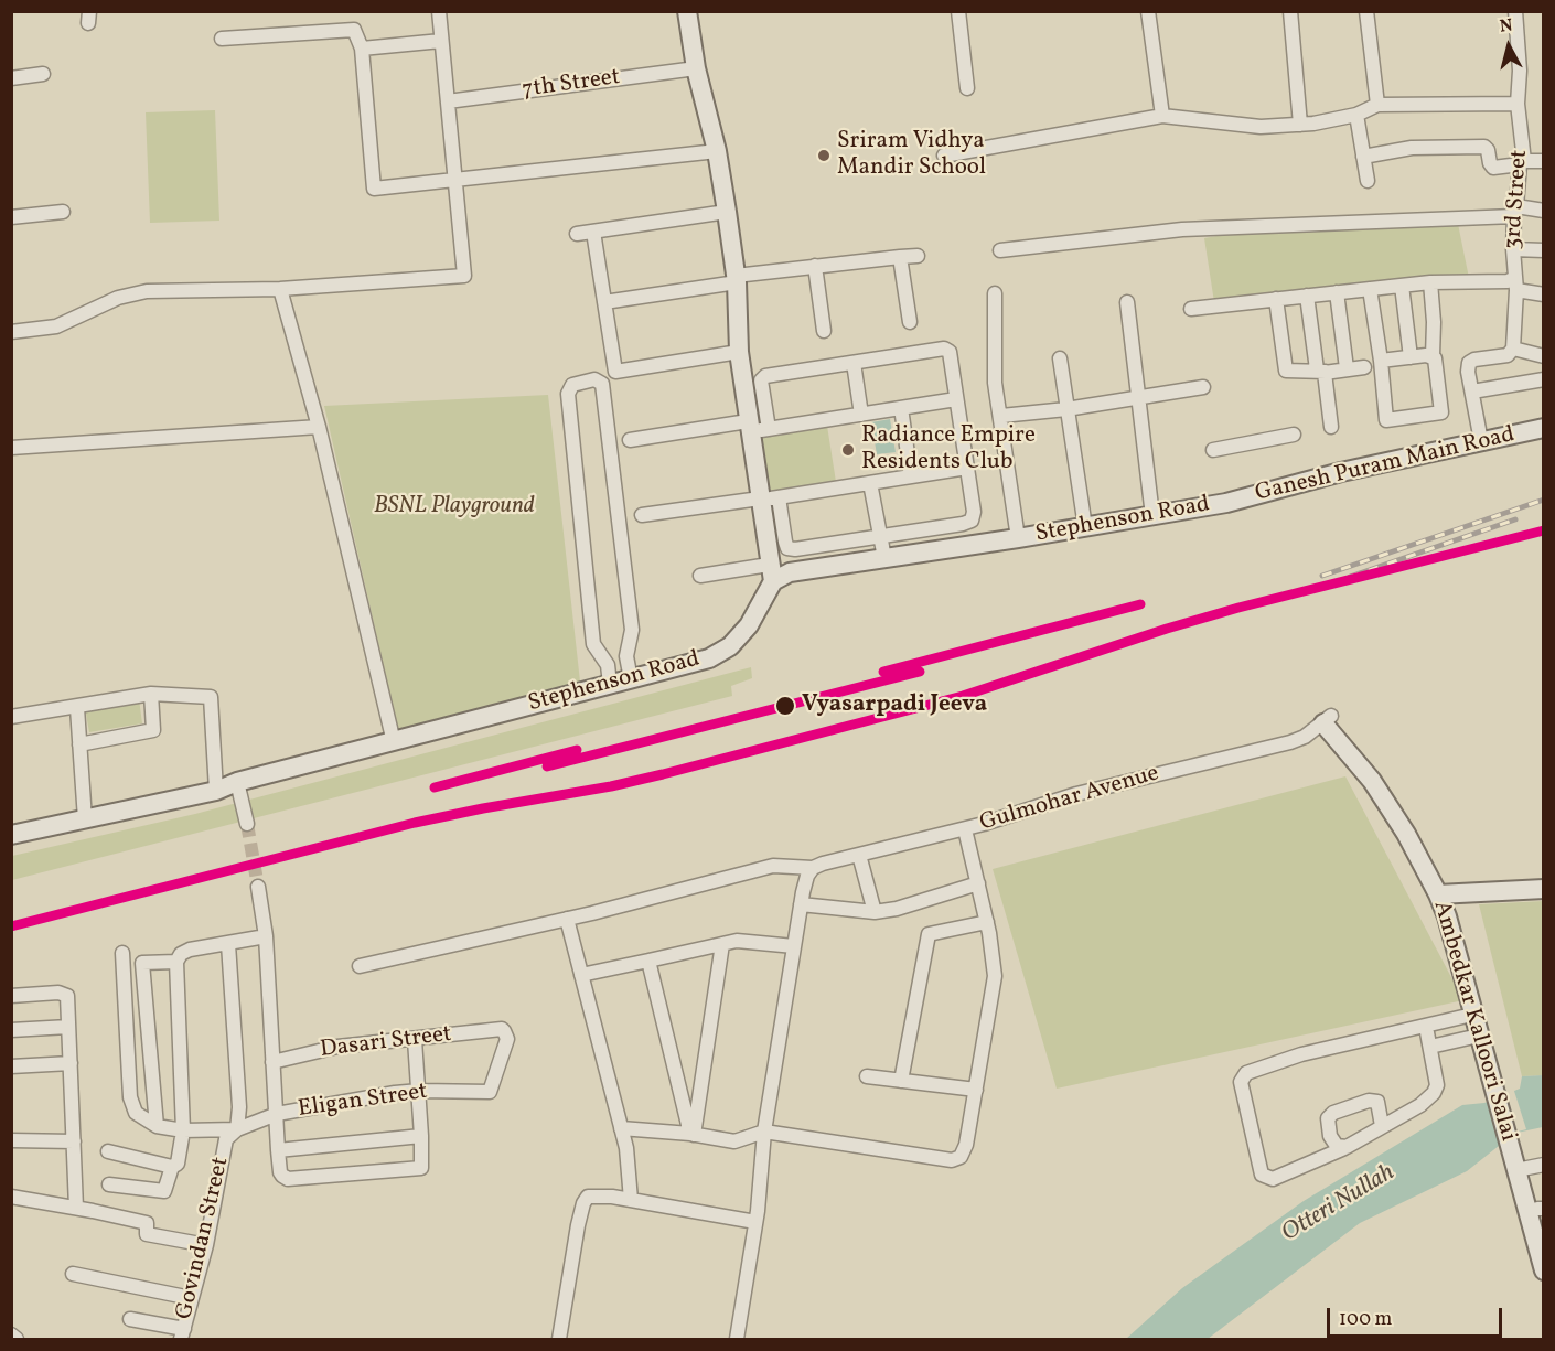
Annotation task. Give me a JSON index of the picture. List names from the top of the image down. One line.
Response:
{"streets":{"main road":["Ganesh Puram Main Road","Stephenson Road","Ambedkar Kalloori Salai"],"street":["7th Street","3rd Street","Gulmohar Avenue","Dasari Street","Eligan Street","Govindan Street"]},"crossings":[["Ganesh Puram Main Road","Stephenson Road"],["Gulmohar Avenue","Ambedkar Kalloori Salai"],["Dasari Street","Eligan Street"],["Eligan Street","Govindan Street"]],"water":["Otteri Nullah"],"parks":["BSNL Playground"],"places":["Sriram Vidhya Mandir School","Radiance Empire Residents Club","Vyasarpadi Jeeva"],"scale_bar":"100 m","north":"top"}
